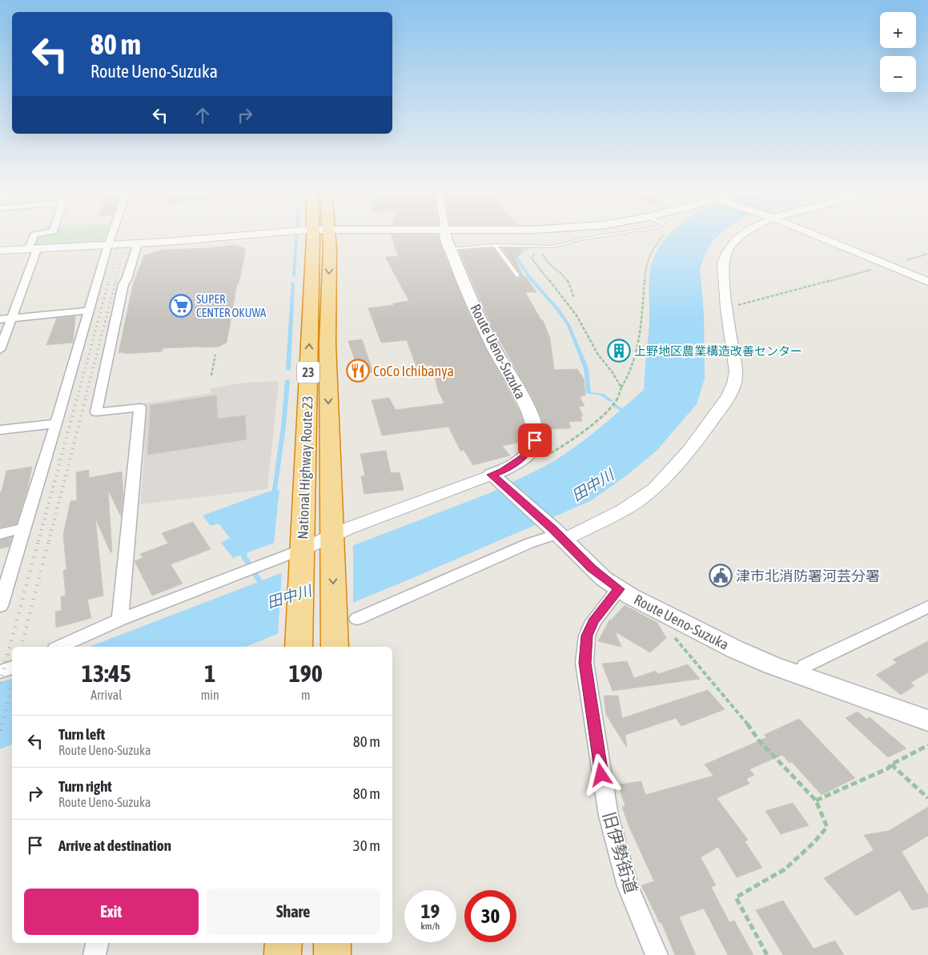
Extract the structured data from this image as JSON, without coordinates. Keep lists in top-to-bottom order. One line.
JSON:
{"streets":{"highway":["23","National Highway Route 23"],"main road":["Route Ueno-Suzuka"],"street":["旧伊勢街道"]},"crossings":[["Route Ueno-Suzuka","旧伊勢街道"]],"water":["田中川"],"places":{"supermarket":["SUPER CENTER OKUWA"],"building":["上野地区農業構造改善センター"],"restaurant":["CoCo Ichibanya"],"public building":["津市北消防署河芸分署"]},"page":{"map_buttons":["+","−"],"turn":["80 m","Route Ueno-Suzuka"],"eta":["13:45","Arrival","1","min","190","m"],"list":[{"name":"Turn left","note":"Route Ueno-Suzuka","value":"80 m"},{"name":"Turn right","note":"Route Ueno-Suzuka","value":"80 m"},{"name":"Arrive at destination","value":"30 m"}],"buttons":["Exit","Share"],"speed":"19 km/h","limit":"30"}}
